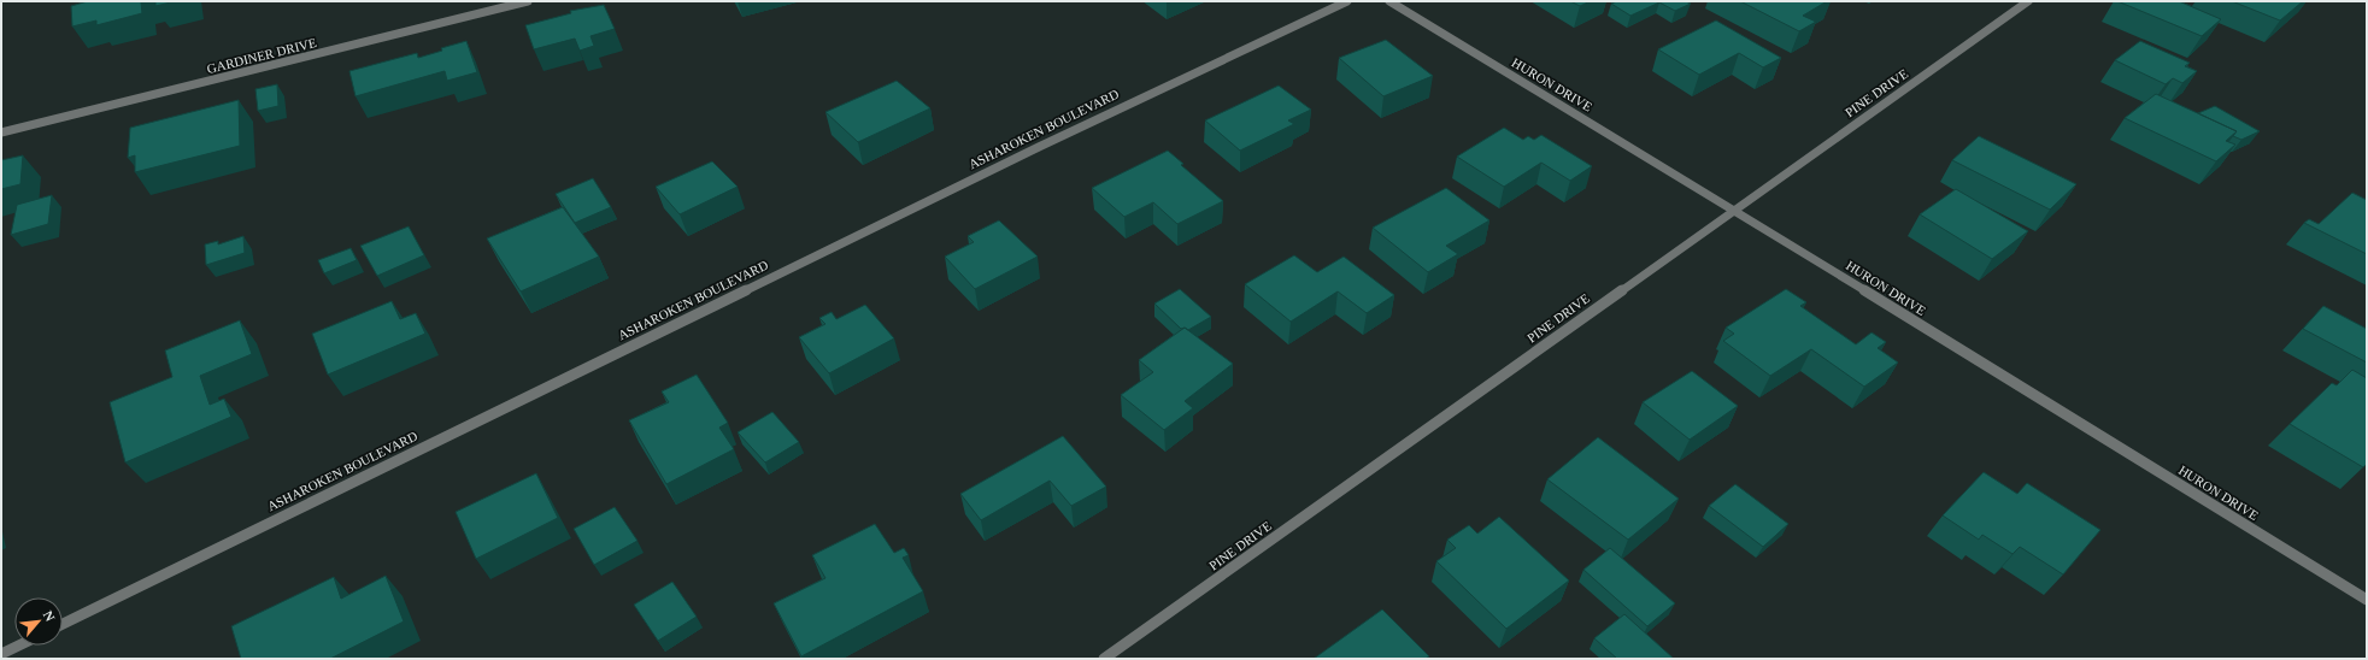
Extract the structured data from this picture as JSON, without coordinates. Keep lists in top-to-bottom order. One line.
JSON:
{"streets":{"street":["GARDINER DRIVE","HURON DRIVE","PINE DRIVE","ASHAROKEN BOULEVARD"]},"crossings":[["HURON DRIVE","PINE DRIVE"]],"north":"top right"}
